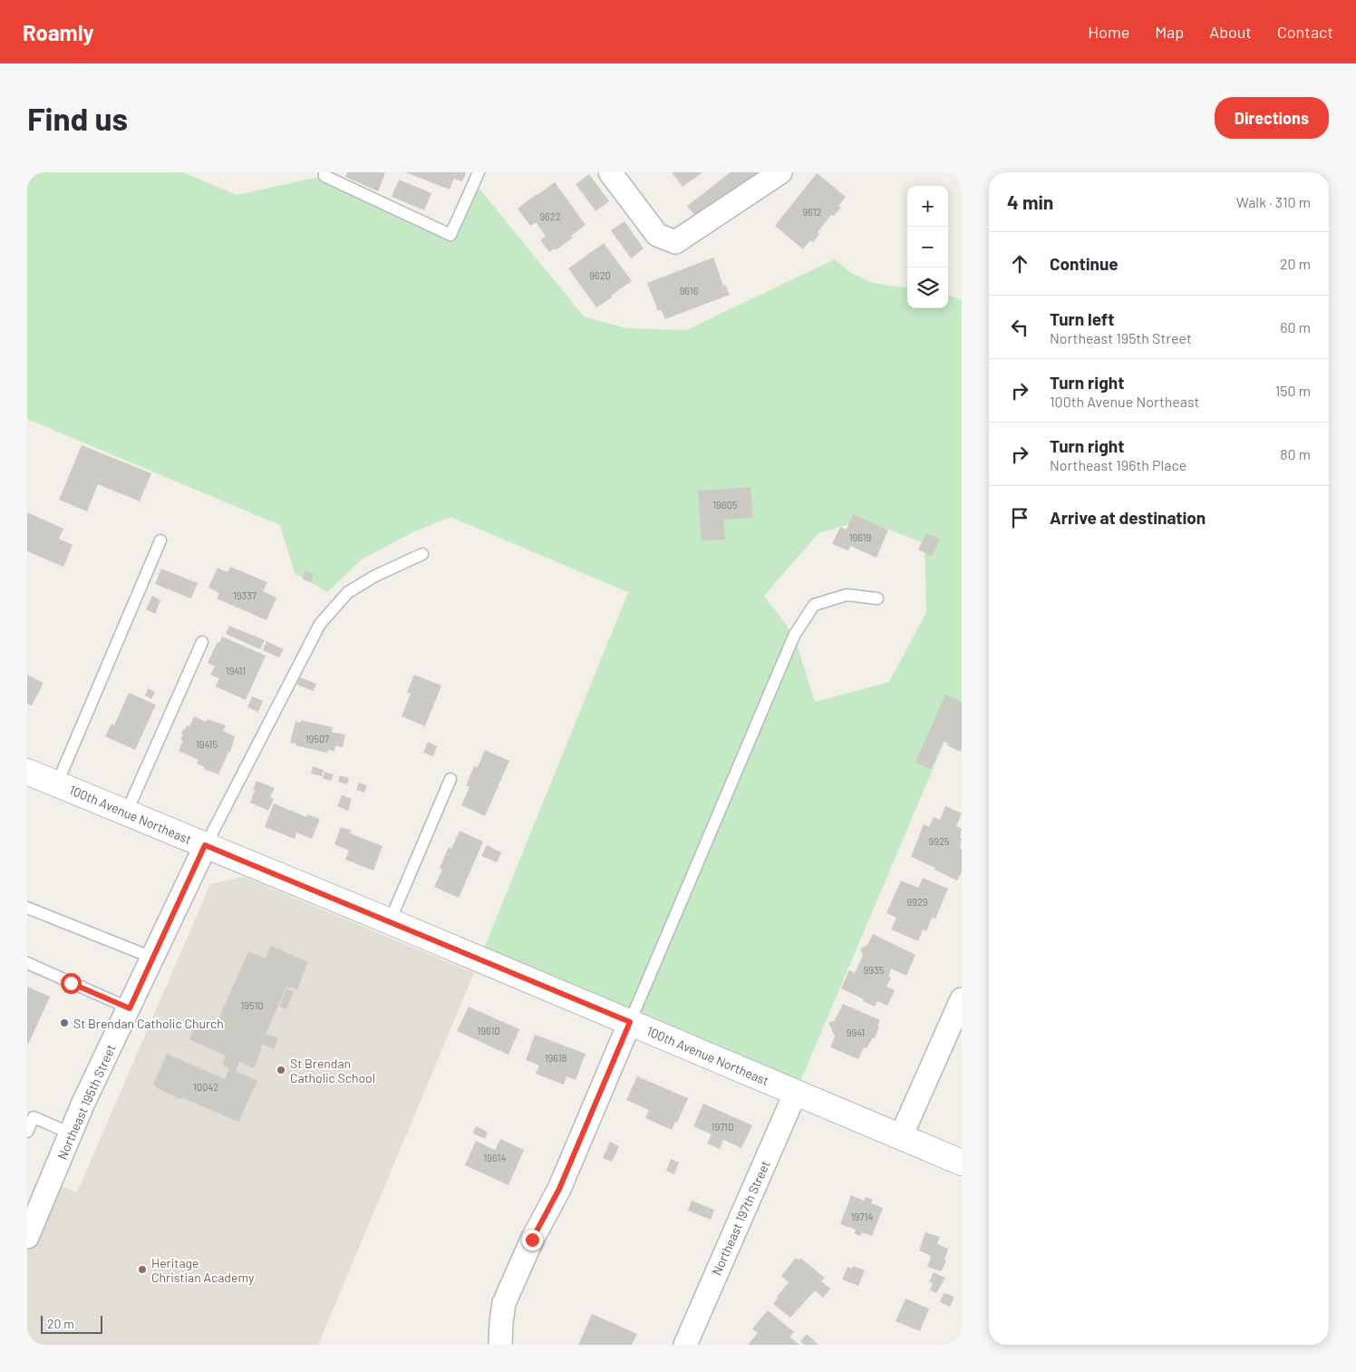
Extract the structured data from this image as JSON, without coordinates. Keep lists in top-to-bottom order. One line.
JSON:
{"streets":{"street":["100th Avenue Northeast","Northeast 195th Street","Northeast 197th Street"]},"crossings":[["100th Avenue Northeast","Northeast 195th Street"],["100th Avenue Northeast","Northeast 197th Street"]],"places":["St Brendan Catholic Church","St Brendan Catholic School","Heritage Christian Academy"],"house_numbers":["9612","9622","9620","9616","19605","19619","19337","19411","19507","19415","9925","9929","9935","19510","19610","9941","19618","10042","19710","19614","19714"],"scale_bar":"20 m","page":{"header":"Roamly","nav":["Home","Map","About","Contact"],"buttons":"Directions","title":"Find us","heading":["4 min","Walk · 310 m"],"map_buttons":["+","−"],"list":[["Continue","20 m"],["Turn left","Northeast 195th Street","60 m"],["Turn right","100th Avenue Northeast","150 m"],["Turn right","Northeast 196th Place","80 m"],"Arrive at destination"],"scale":"20 m"}}
